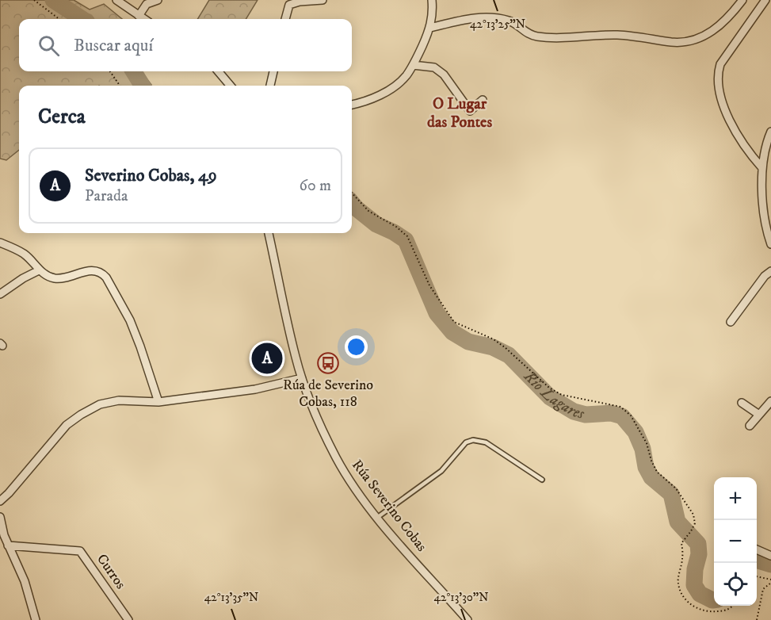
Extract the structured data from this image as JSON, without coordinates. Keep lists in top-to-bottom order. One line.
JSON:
{"streets":{"street":["Rúa Severino Cobas","Curros"]},"districts":["O Lugar das Pontes"],"water":["Río Lagares"],"places":{"bus stop":["Rúa de Severino Cobas, 118"]},"page":{"search":"Buscar aquí","heading":"Cerca","list":[{"mark":"A","name":"Severino Cobas, 49","note":"Parada","value":"60 m"}],"pins":"A","map_buttons":["+","−"]},"coordinates":["42°13'25\"N","42°13'35\"N","42°13'30\"N"]}
